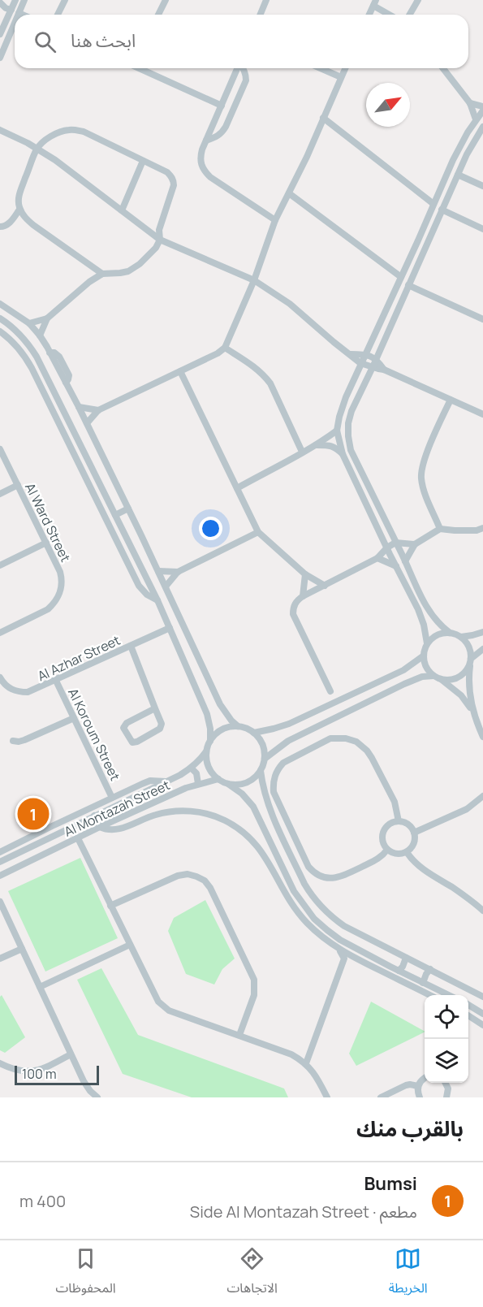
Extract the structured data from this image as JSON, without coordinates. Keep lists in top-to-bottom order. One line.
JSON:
{"streets":{"street":["Al Ward Street","Al Azhar Street","Al Koroum Street","Al Montazah Street"]},"crossings":[["Al Azhar Street","Al Koroum Street"]],"scale_bar":"100 m","north":"top right","page":{"search":"ابحث هنا","pins":"1","scale":"100 m","heading":"بالقرب منك","list":[{"mark":"1","name":"Bumsi","note":"مطعم · Side Al Montazah Street","value":"400 m"}],"nav":["الخريطة","الاتجاهات","المحفوظات"]}}
